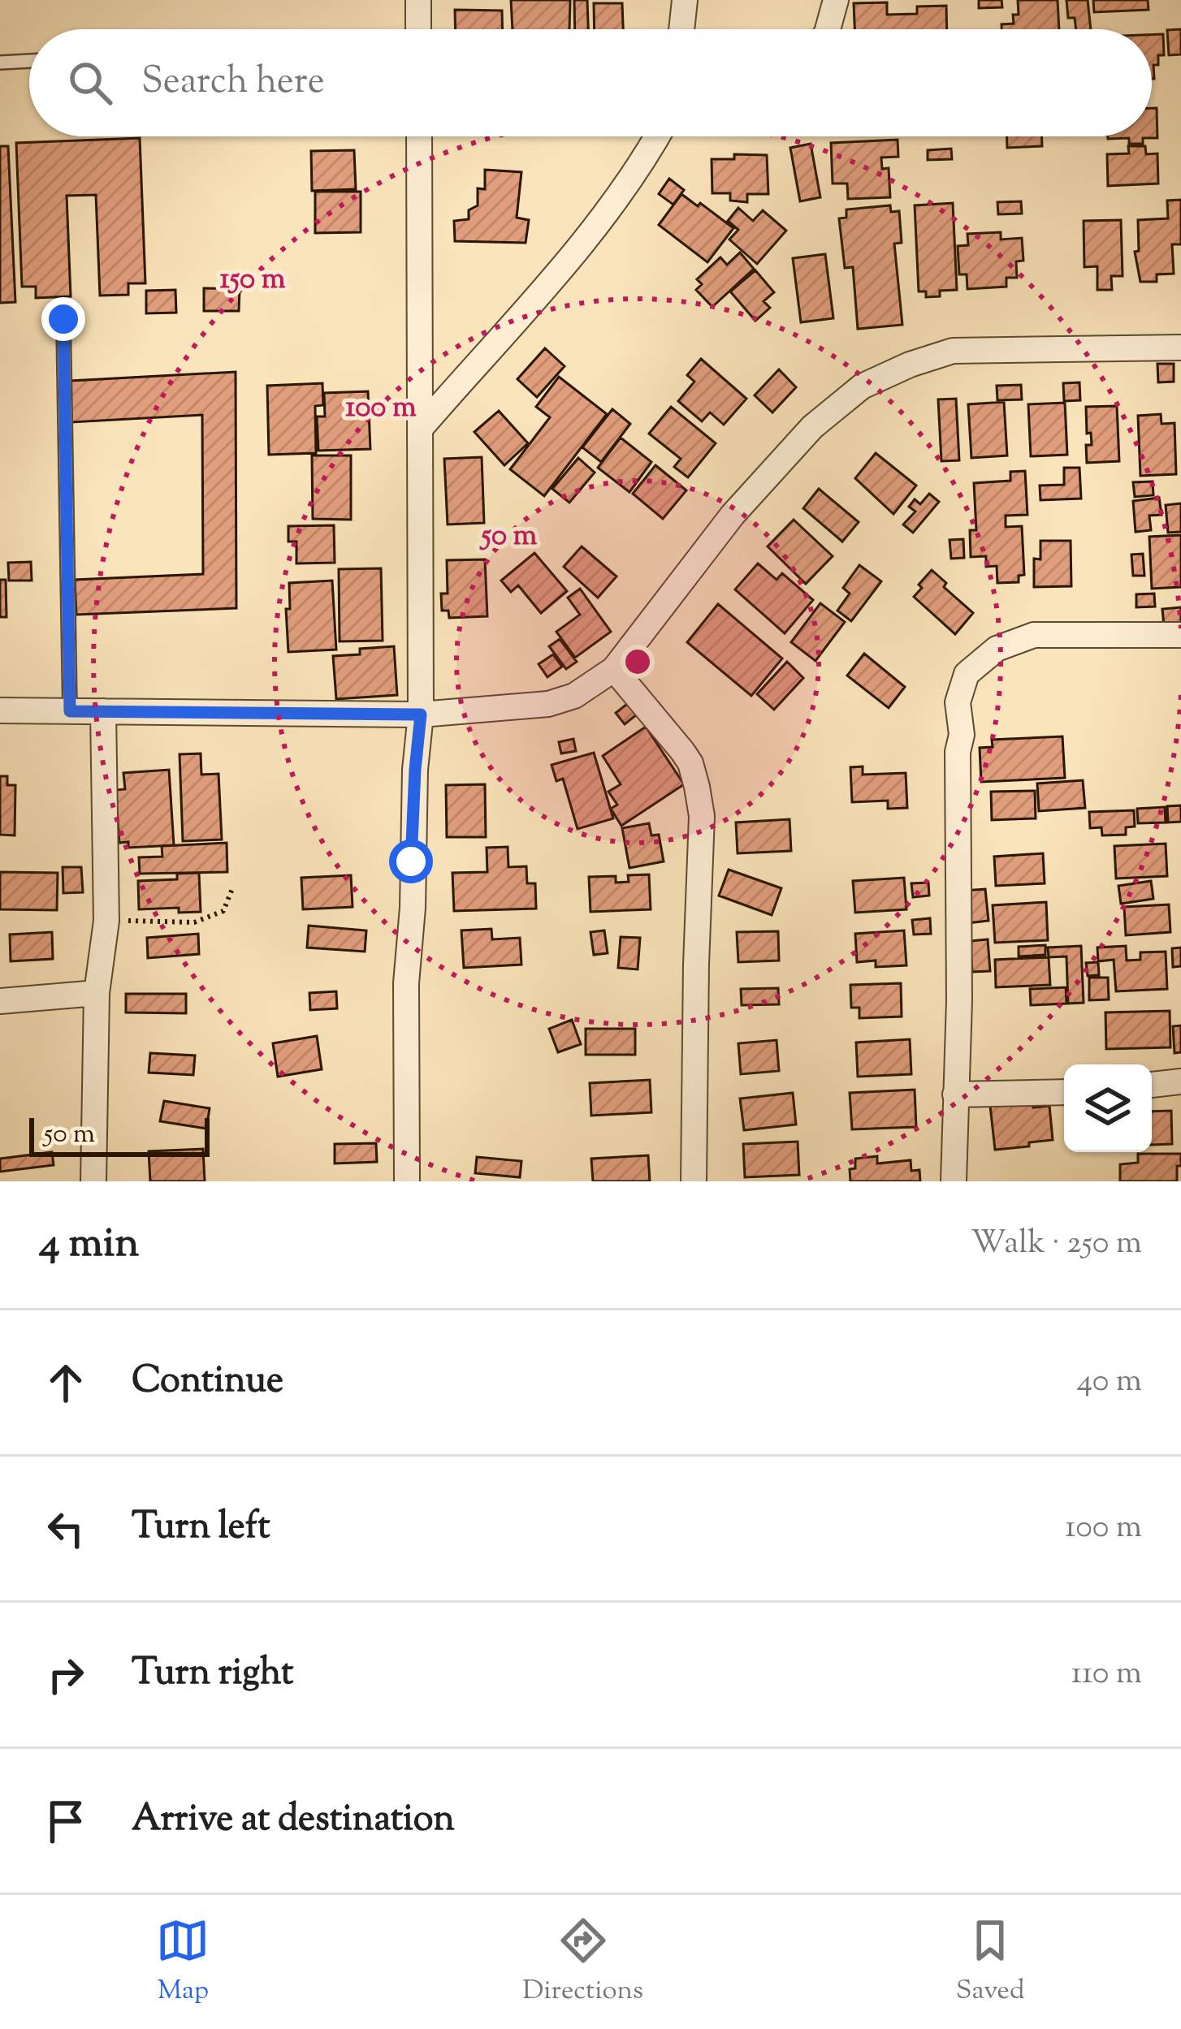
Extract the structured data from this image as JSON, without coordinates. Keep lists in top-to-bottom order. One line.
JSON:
{"scale_bar":"50 m","page":{"search":"Search here","scale":"50 m","heading":["4 min","Walk · 250 m"],"list":[["Continue","40 m"],["Turn left","100 m"],["Turn right","110 m"],"Arrive at destination"],"nav":["Map","Directions","Saved"]},"rings":["150 m","100 m","50 m"]}
